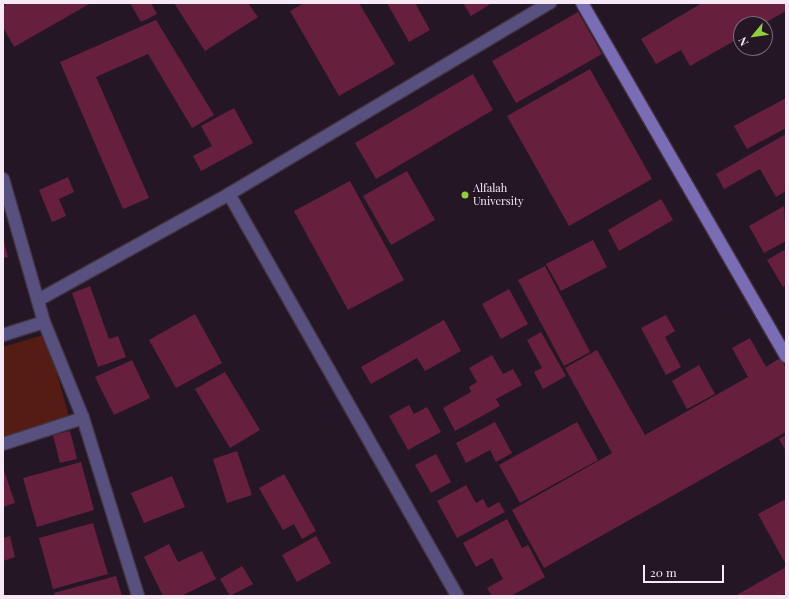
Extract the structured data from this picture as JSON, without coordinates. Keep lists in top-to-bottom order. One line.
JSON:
{"places":["Alfalah University"],"scale_bar":"20 m","north":"bottom left"}
